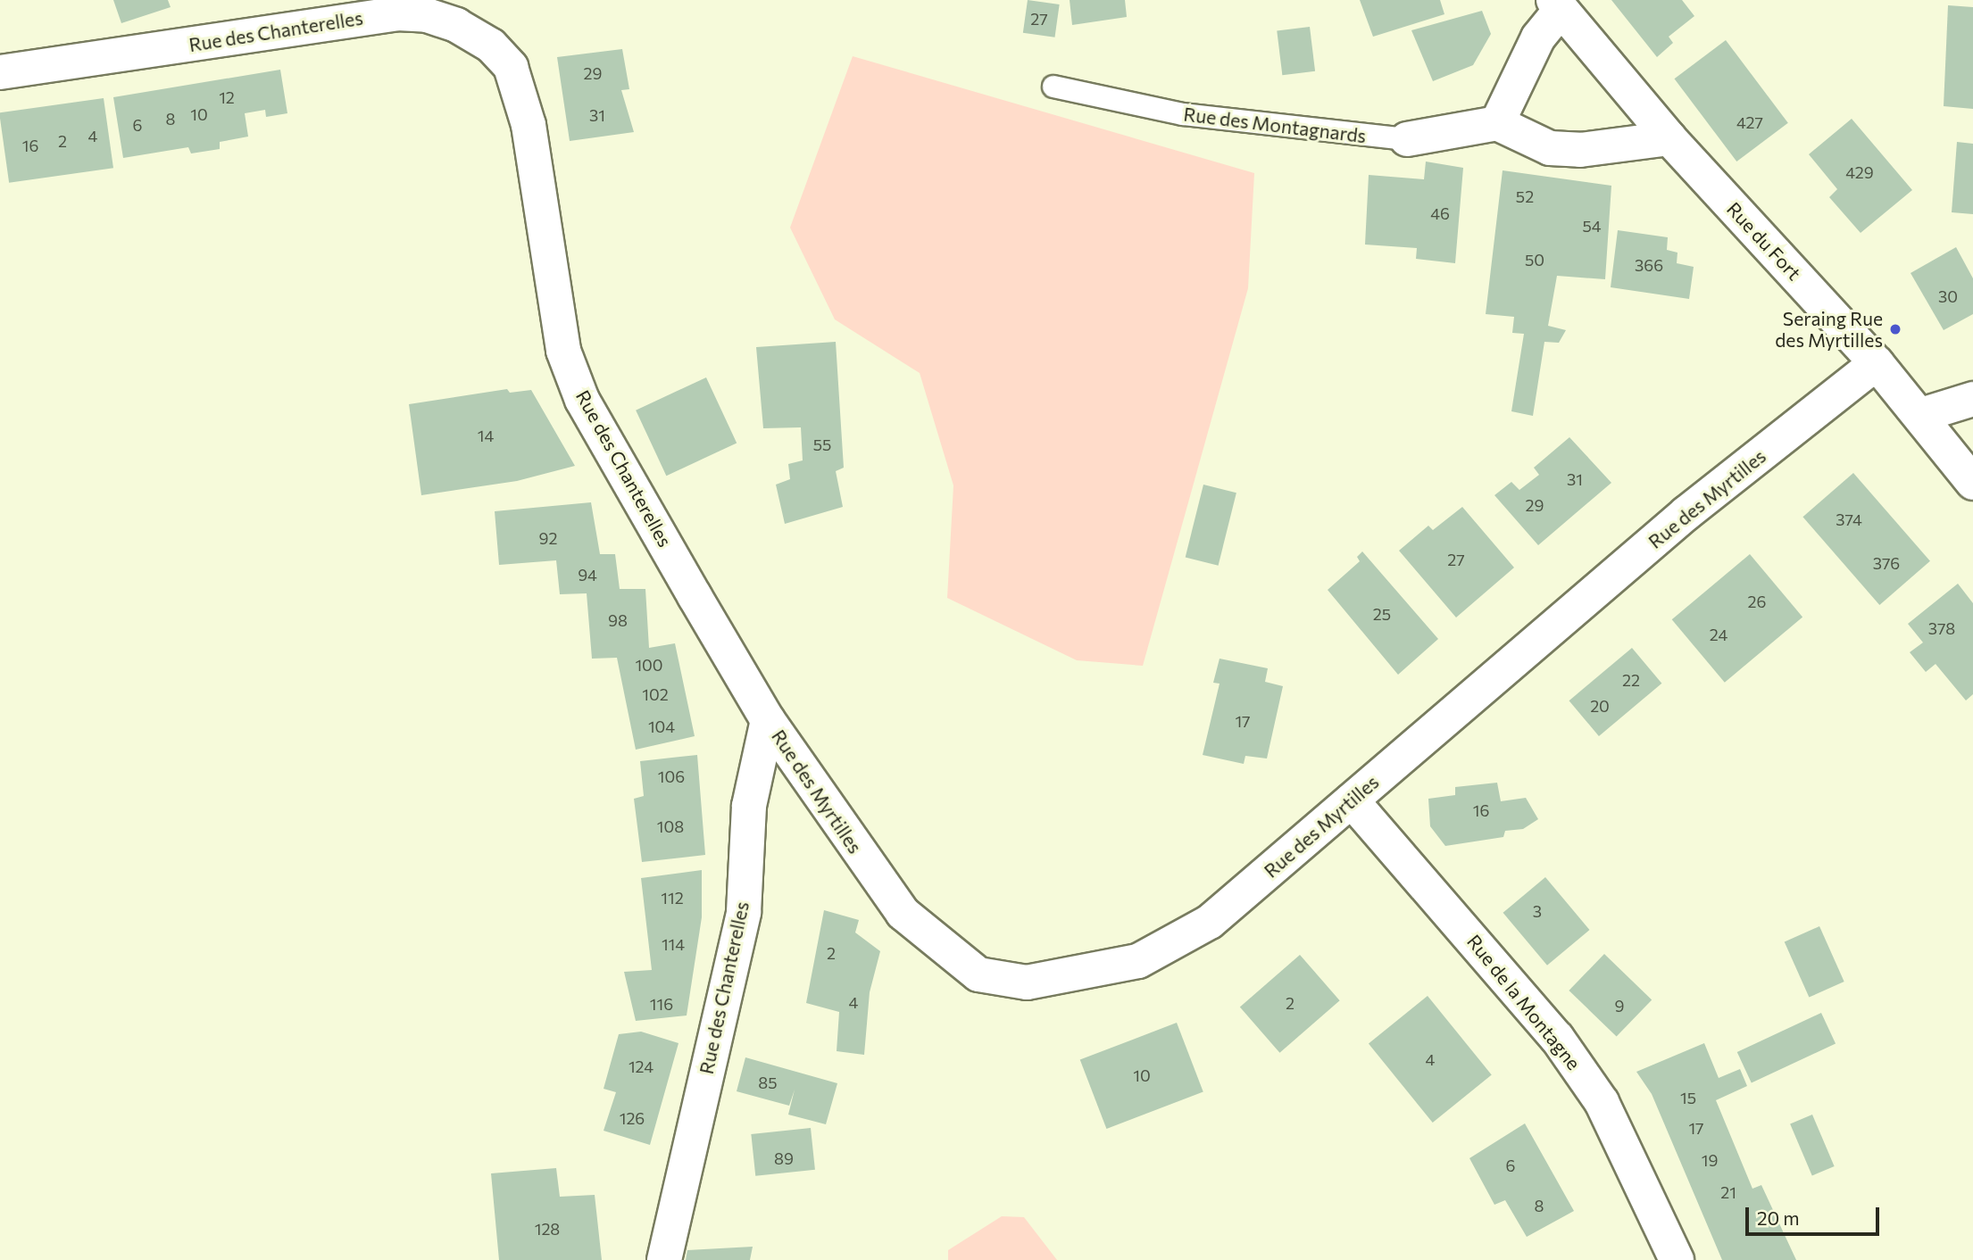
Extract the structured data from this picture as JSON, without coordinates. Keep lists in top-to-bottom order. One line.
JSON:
{"streets":{"street":["Rue des Chanterelles","Rue des Montagnards","Rue du Fort","Rue des Myrtilles","Rue de la Montagne"]},"crossings":[["Rue des Chanterelles","Rue des Myrtilles"],["Rue du Fort","Rue des Myrtilles"],["Rue des Myrtilles","Rue de la Montagne"]],"places":["Seraing Rue des Myrtilles"],"house_numbers":["27","29","12","10","31","8","427","6","4","2","16","429","52","46","54","50","366","30","14","55","31","29","374","92","27","376","94","26","25","98","378","24","100","22","102","20","17","104","106","16","108","112","3","114","2","4","2","116","9","4","124","10","85","15","126","17","89","19","6","21","8","128"],"scale_bar":"20 m"}
